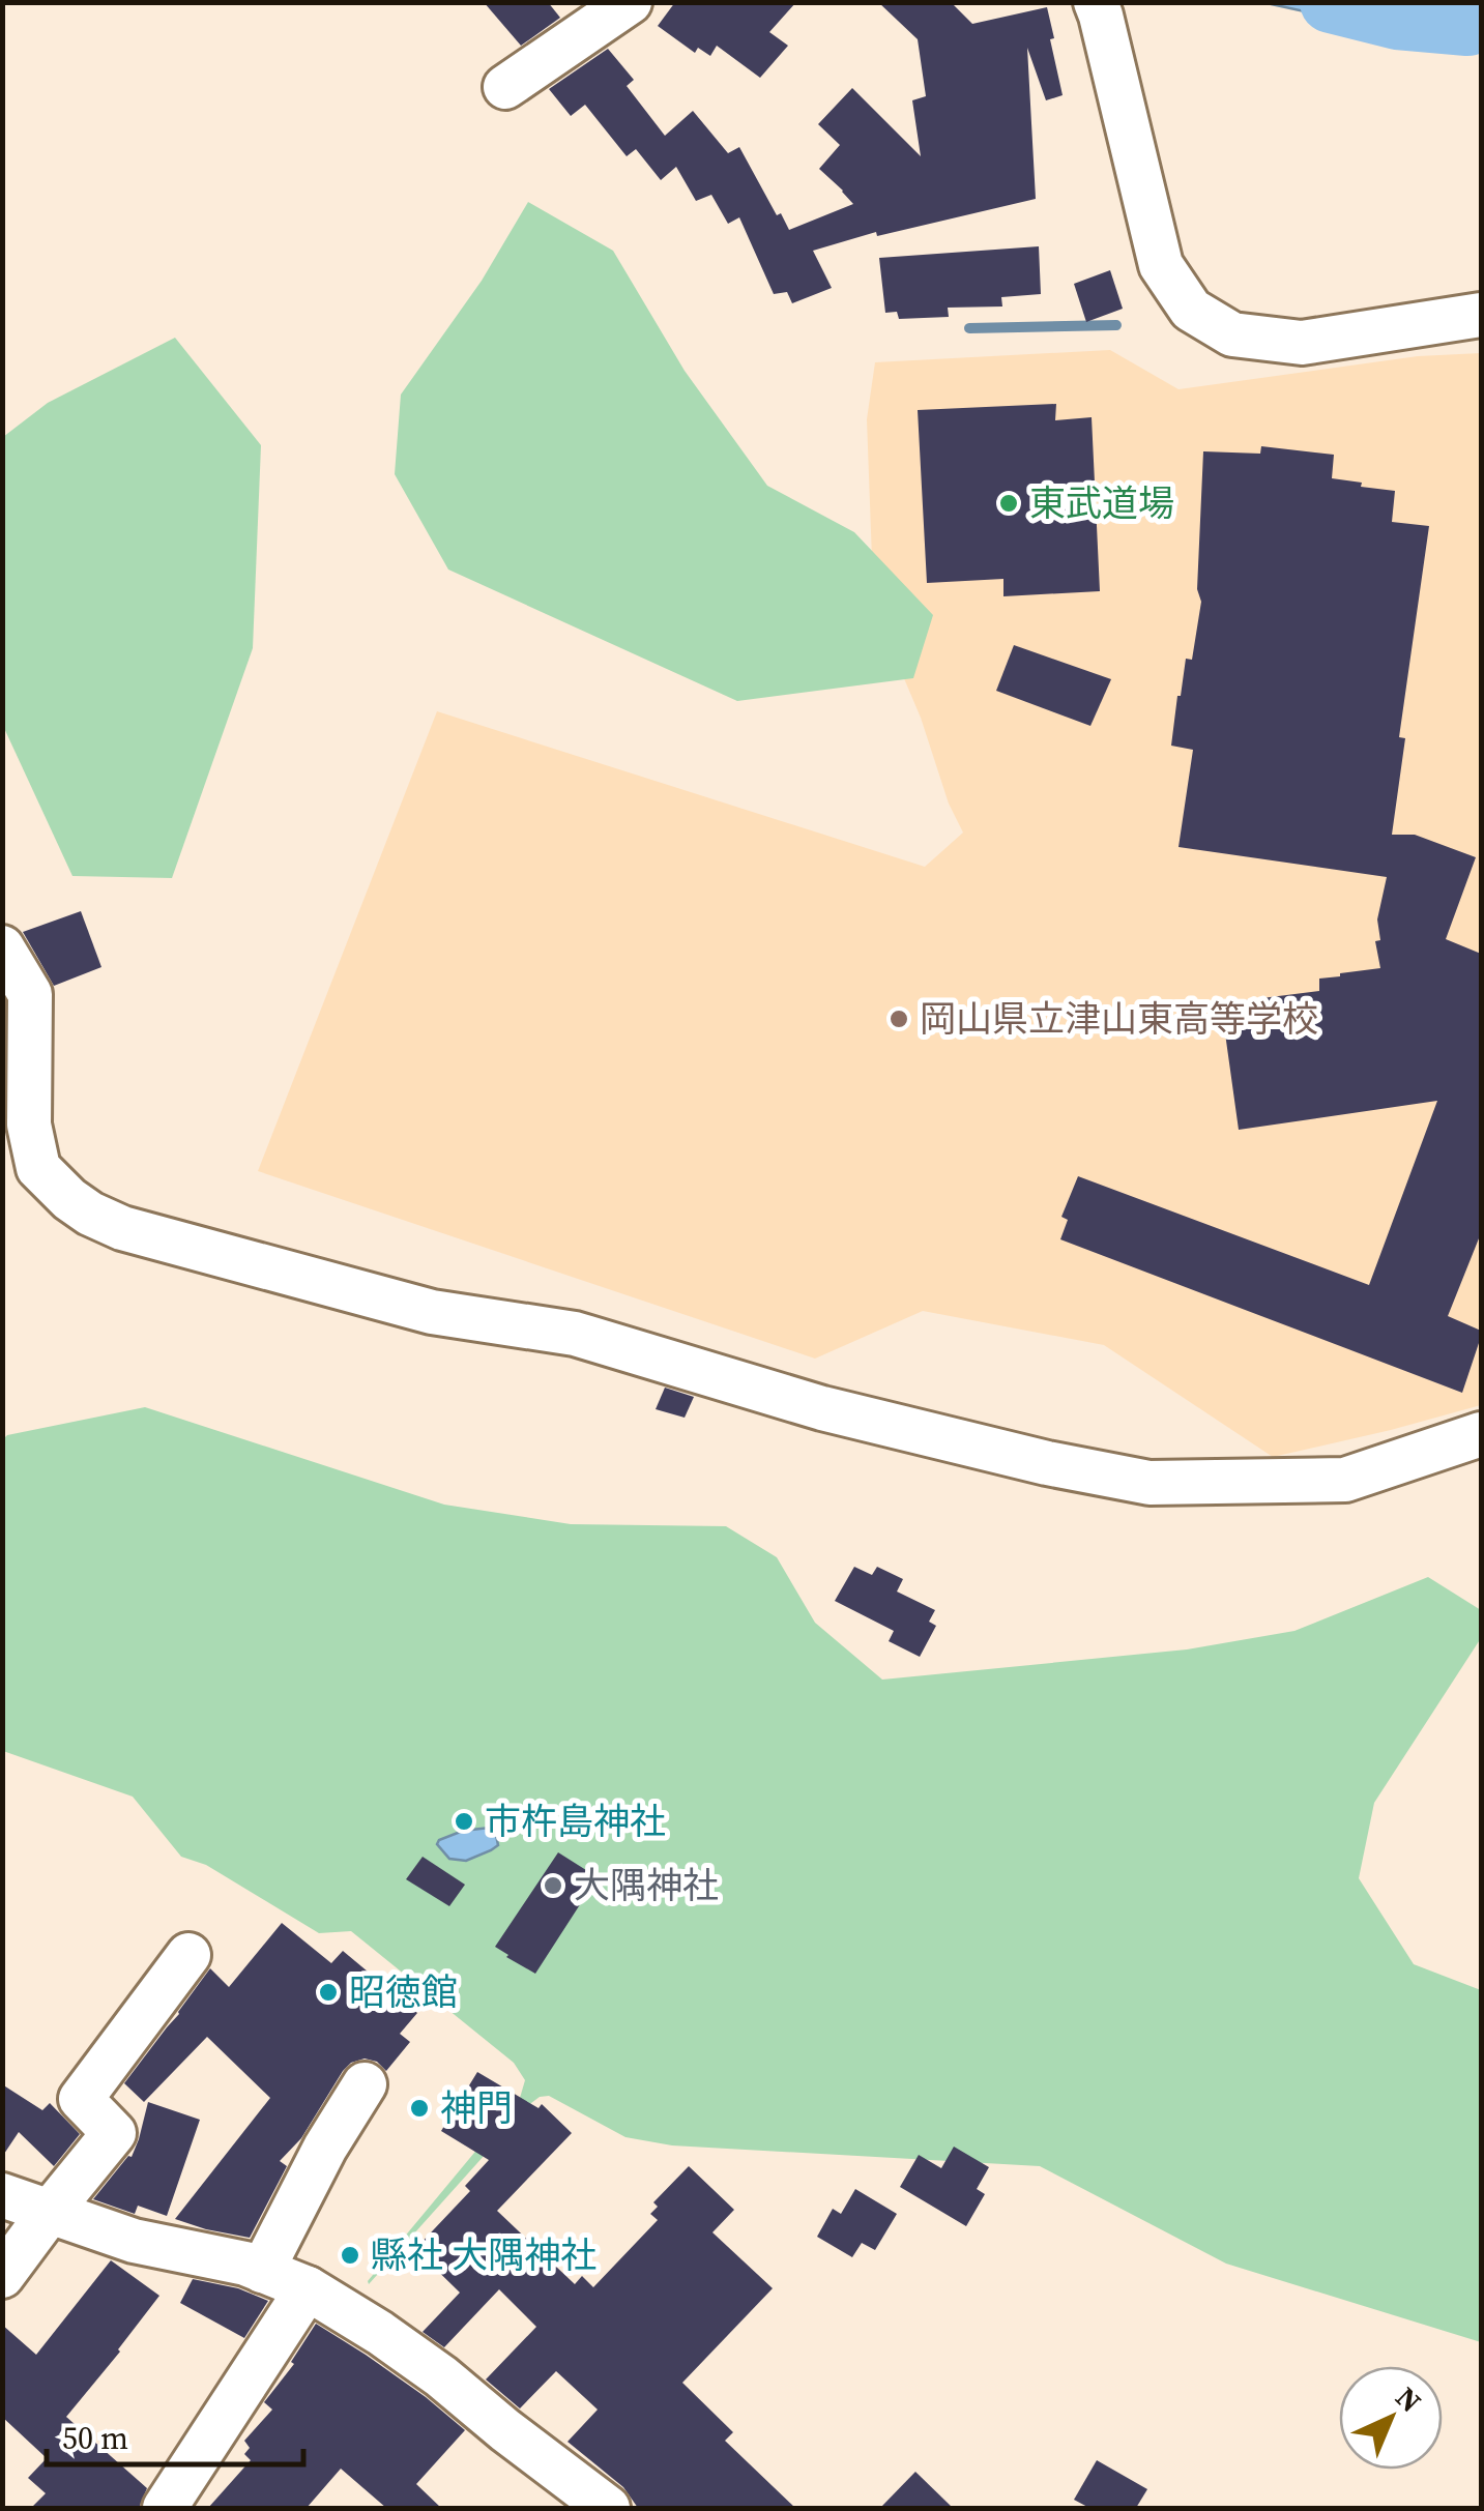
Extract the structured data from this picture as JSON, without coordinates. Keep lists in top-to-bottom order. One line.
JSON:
{"places":["東武道場","岡山県立津山東高等学校","市杵島神社","大隅神社","昭徳館","神門","縣社 大隅神社"],"scale_bar":"50 m","north":"top right"}
